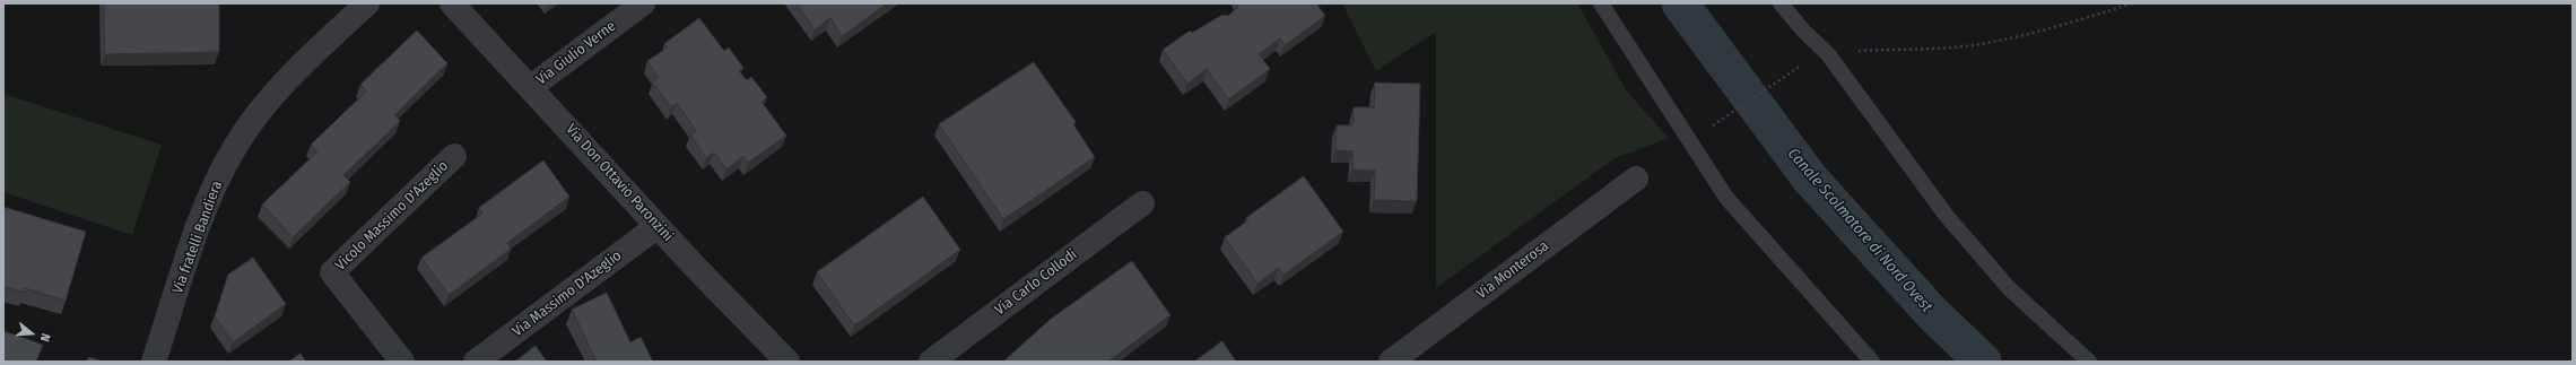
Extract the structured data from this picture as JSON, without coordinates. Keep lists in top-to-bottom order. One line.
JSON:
{"streets":{"street":["Via Giulio Verne","Via Don Ottavio Paronzini","Vicolo Massimo D'Azeglio","Via fratelli Bandiera","Via Monterosa","Via Carlo Collodi","Via Massimo D'Azeglio"]},"crossings":[["Via Giulio Verne","Via Don Ottavio Paronzini"],["Via Don Ottavio Paronzini","Via Massimo D'Azeglio"]],"water":["Canale Scolmatore di Nord Ovest"],"north":"right"}
